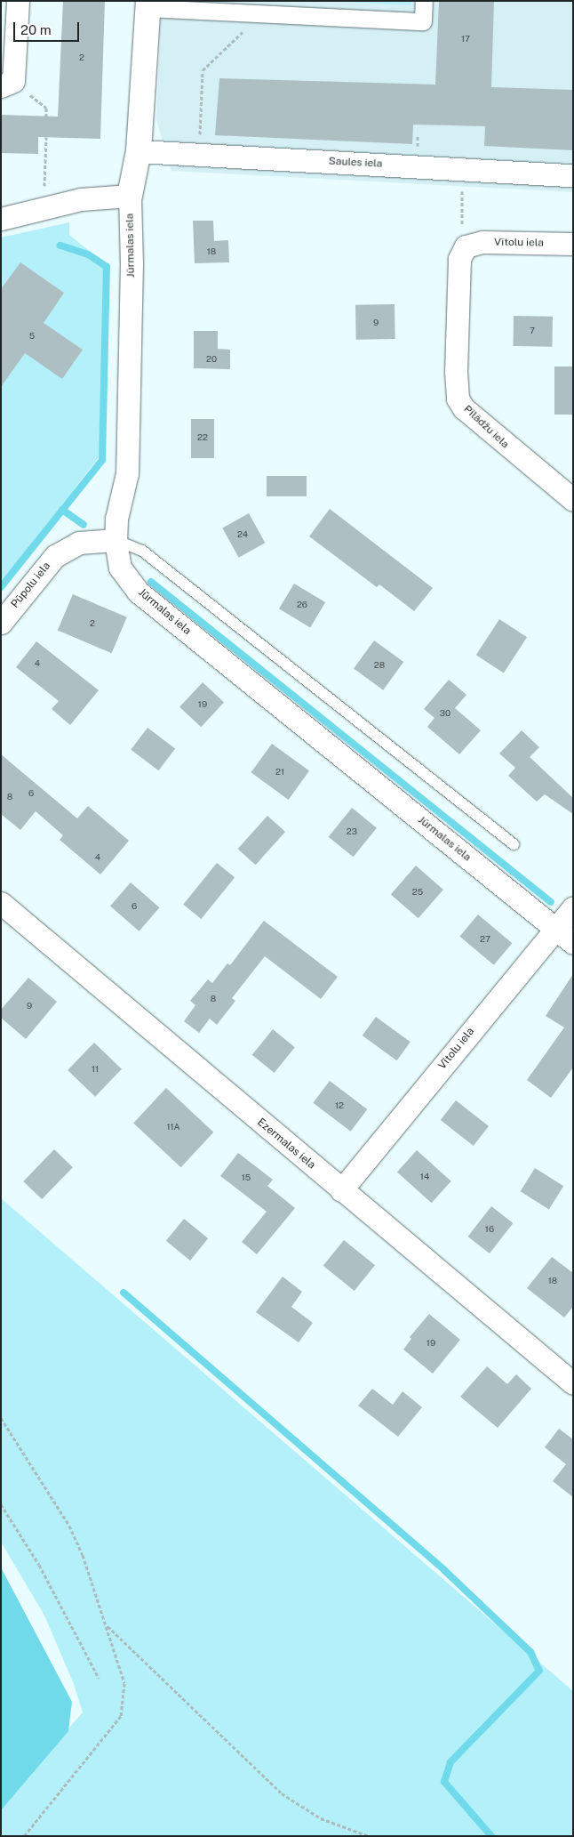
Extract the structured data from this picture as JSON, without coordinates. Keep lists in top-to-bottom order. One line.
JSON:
{"streets":{"street":["Saules iela","Vītolu iela","Jūrmalas iela","Pīlādžu iela","Pūpolu iela","Ezermalas iela"]},"crossings":[["Saules iela","Jūrmalas iela"],["Vītolu iela","Jūrmalas iela"],["Vītolu iela","Pīlādžu iela"],["Vītolu iela","Ezermalas iela"],["Jūrmalas iela","Pūpolu iela"]],"house_numbers":["17","2","18","9","7","5","20","22","24","26","2","4","28","19","30","21","6","8","23","4","25","6","27","8","9","11","12","11A","14","15","16","18","19"],"scale_bar":"20 m"}
